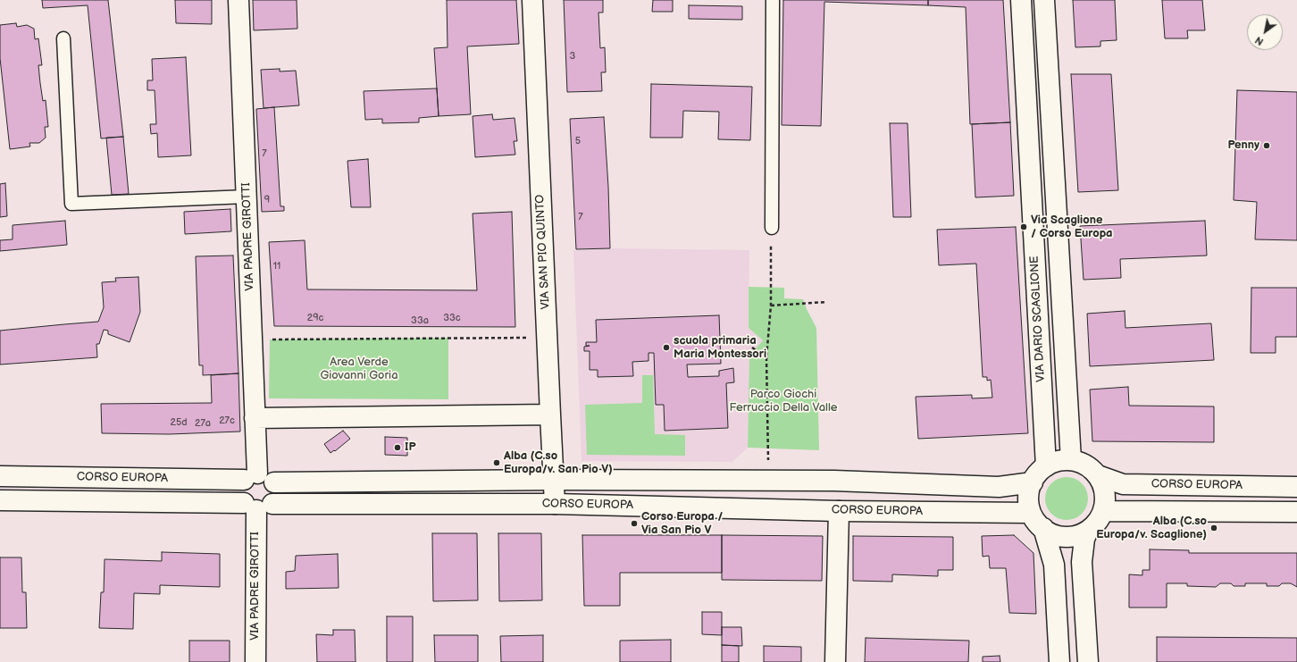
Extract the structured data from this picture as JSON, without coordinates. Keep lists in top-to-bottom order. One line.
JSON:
{"streets":{"main road":["VIA PADRE GIROTTI","VIA SAN PIO QUINTO","VIA DARIO SCAGLIONE","CORSO EUROPA"]},"crossings":[["VIA PADRE GIROTTI","CORSO EUROPA"],["VIA SAN PIO QUINTO","CORSO EUROPA"],["VIA DARIO SCAGLIONE","CORSO EUROPA"]],"parks":["Area Verde Giovanni Goria","Parco Giochi Ferruccio Della Valle"],"places":["Penny","Via Scaglione / Corso Europa","scuola primaria Maria Montessori","IP","Alba (C.so Europa/v. San Pio V)","Corso Europa / Via San Pio V","Alba (C.so Europa/v. Scaglione)"],"house_numbers":["3","5","7","9","7","11","29c","33c","33a","27c","25d","27a"],"north":"bottom left"}
